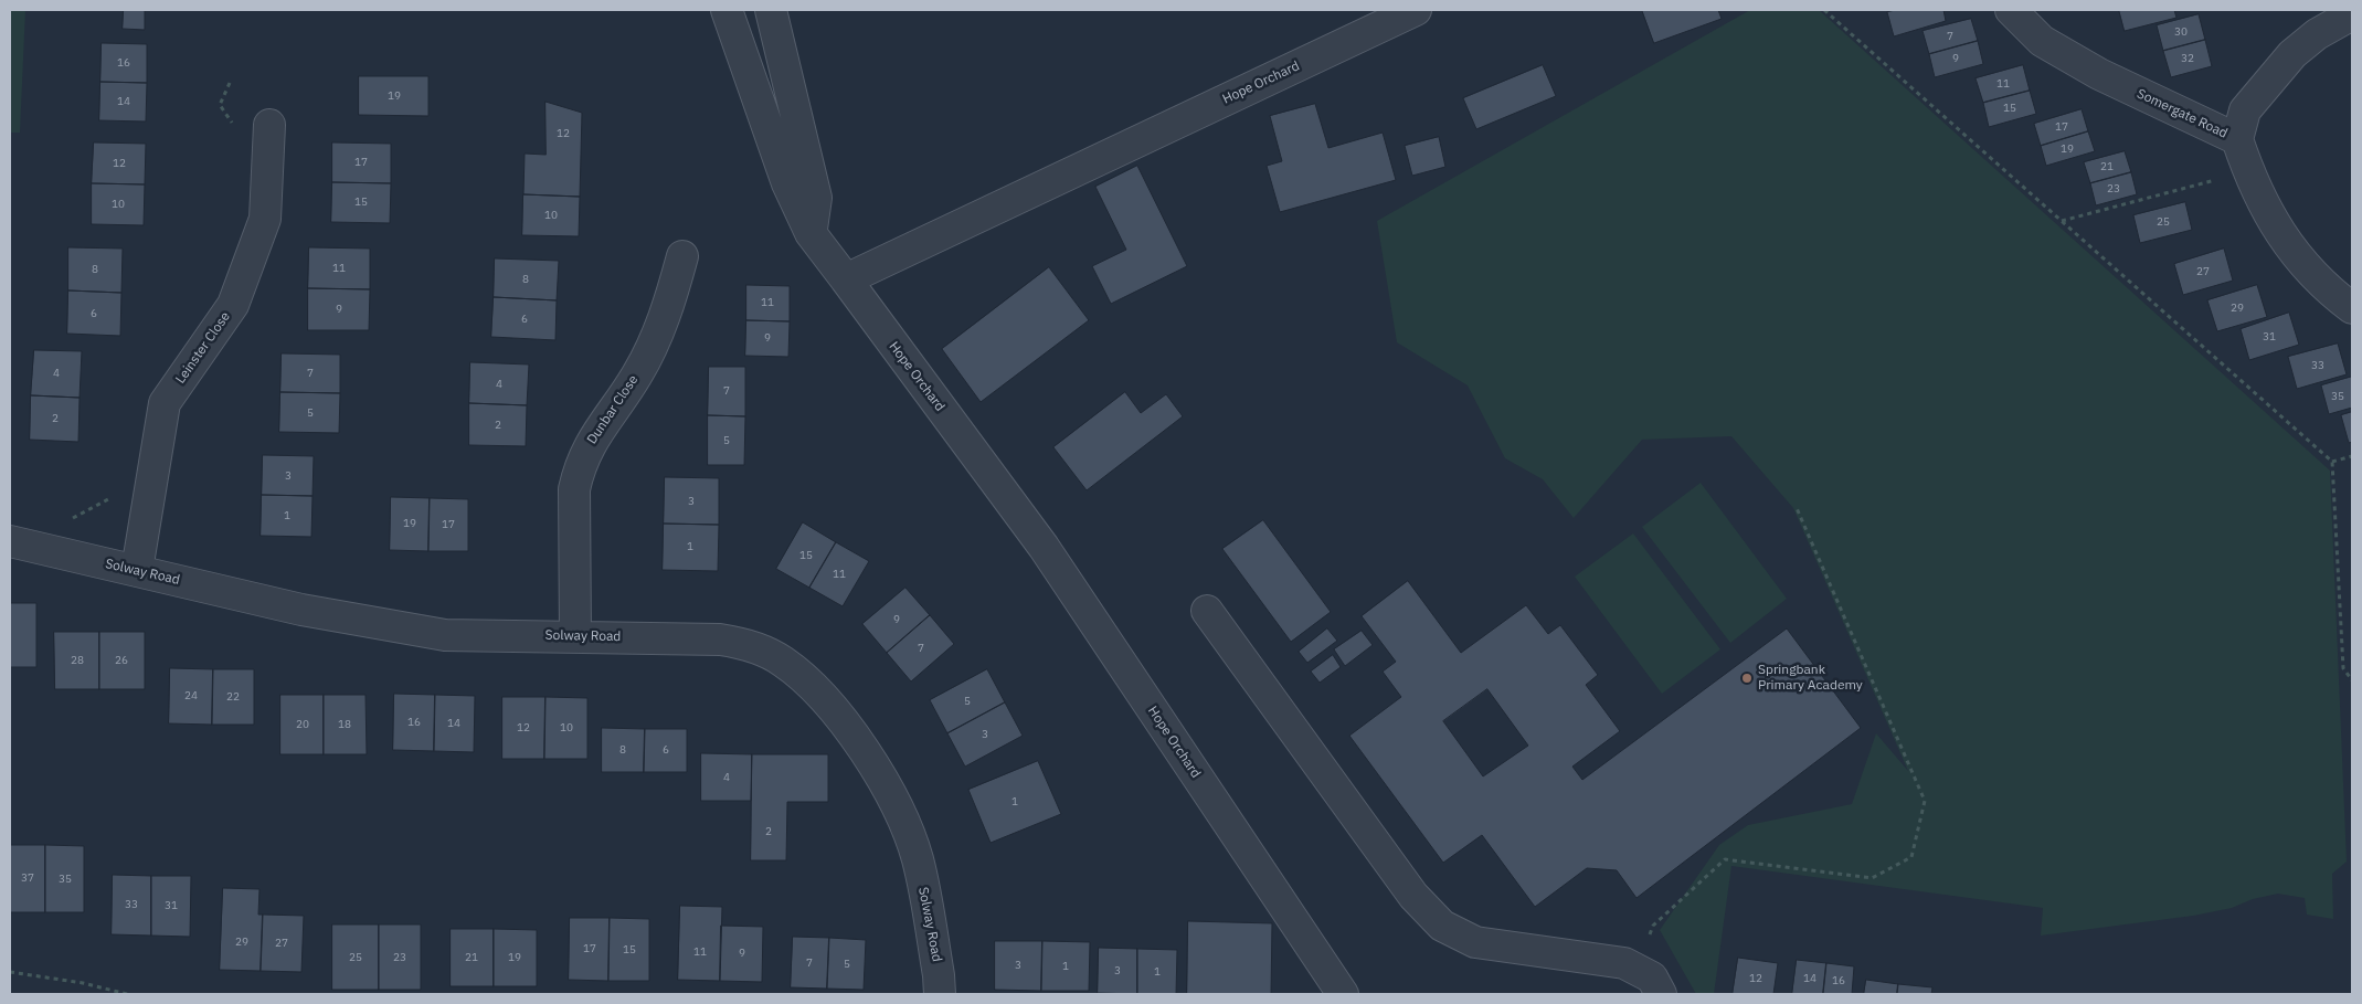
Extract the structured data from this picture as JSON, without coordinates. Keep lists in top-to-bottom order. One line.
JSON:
{"streets":{"street":["Hope Orchard","Somergate Road","Leinster Close","Dunbar Close","Solway Road"]},"crossings":[["Leinster Close","Solway Road"],["Dunbar Close","Solway Road"]],"places":["Springbank Primary Academy"],"house_numbers":["30","7","9","32","16","11","19","14","15","17","12","19","17","12","21","23","15","10","10","25","11","8","27","8","11","29","9","6","6","31","9","33","4","7","4","7","35","5","2","2","5","3","3","1","19","17","1","15","11","9","7","28","26","24","22","5","16","14","20","18","12","10","3","8","6","4","1","2","37","35","33","31","29","27","17","15","11","9","25","23","21","19","7","5","3","1","3","1","12","14","16"]}
